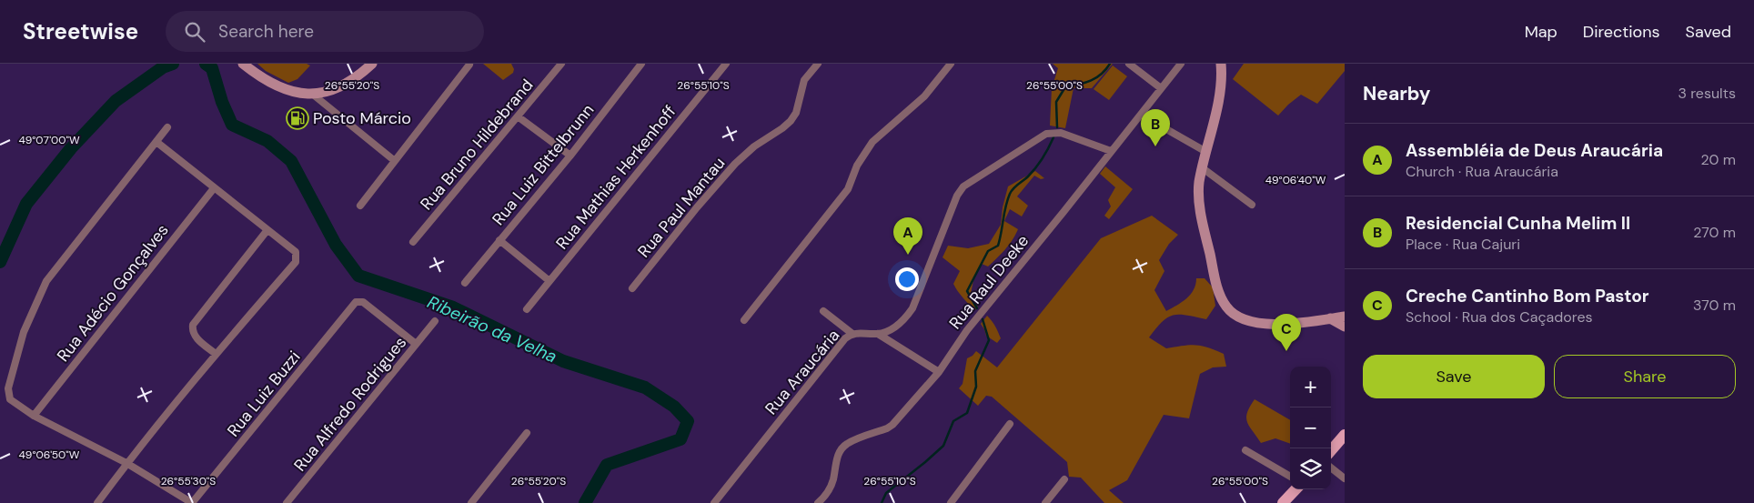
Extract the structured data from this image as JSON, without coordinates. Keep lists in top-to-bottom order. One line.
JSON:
{"streets":{"street":["Rua Bruno Hildebrand","Rua Luiz Bittelbrunn","Rua Mathias Herkenhoff","Rua Paul Mantau","Rua Raul Deeke","Rua Adécio Gonçalves","Rua Araucária","Rua Luiz Buzzi","Rua Alfredo Rodrigues"]},"crossings":[["Rua Raul Deeke","Rua Araucária"],["Rua Luiz Buzzi","Rua Alfredo Rodrigues"]],"water":["Ribeirão da Velha"],"places":{"fuel station":["Posto Márcio"]},"page":{"header":"Streetwise","search":"Search here","nav":["Map","Directions","Saved"],"heading":["Nearby","3 results"],"pins":["B","A","C"],"list":[{"mark":"A","name":"Assembléia de Deus Araucária","note":"Church · Rua Araucária","value":"20 m"},{"mark":"B","name":"Residencial Cunha Melim II","note":"Place · Rua Cajuri","value":"270 m"},{"mark":"C","name":"Creche Cantinho Bom Pastor","note":"School · Rua dos Caçadores","value":"370 m"}],"buttons":["Save","Share"],"map_buttons":["+","−"]},"coordinates":["26°55'20\"S","26°55'10\"S","26°55'00\"S","49°07'00\"W","49°06'40\"W","49°06'50\"W","26°55'30\"S"]}
